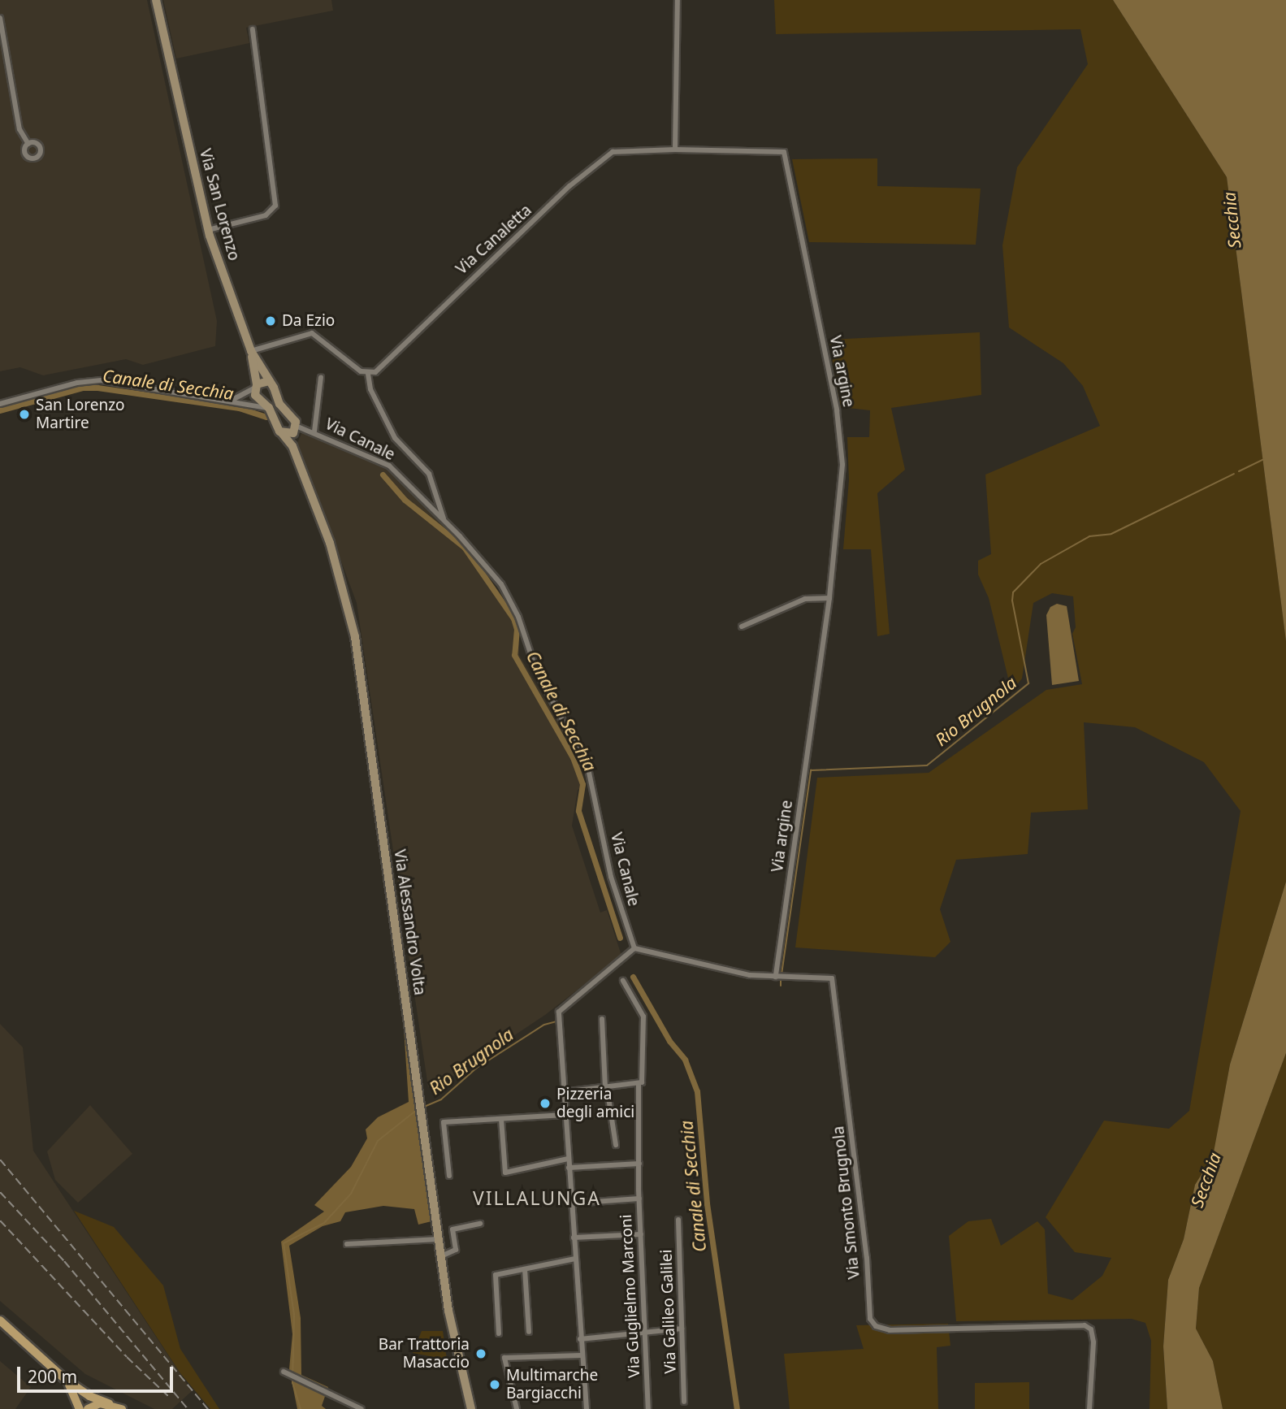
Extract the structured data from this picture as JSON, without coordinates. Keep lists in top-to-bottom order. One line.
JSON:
{"streets":{"main road":["Via San Lorenzo","Via Alessandro Volta"],"street":["Via Canaletta","Via argine","Via Canale","Via Smonto Brugnola","Via Guglielmo Marconi","Via Galileo Galilei"]},"crossings":[["Via Canaletta","Via argine"],["Via argine","Via Smonto Brugnola"],["Via Canale","Via Smonto Brugnola"]],"districts":["VILLALUNGA"],"water":["Secchia","Canale di Secchia","Rio Brugnola"],"places":["Da Ezio","San Lorenzo Martire","Pizzeria degli amici","Bar Trattoria Masaccio","Multimarche Bargiacchi"],"scale_bar":"200 m"}
